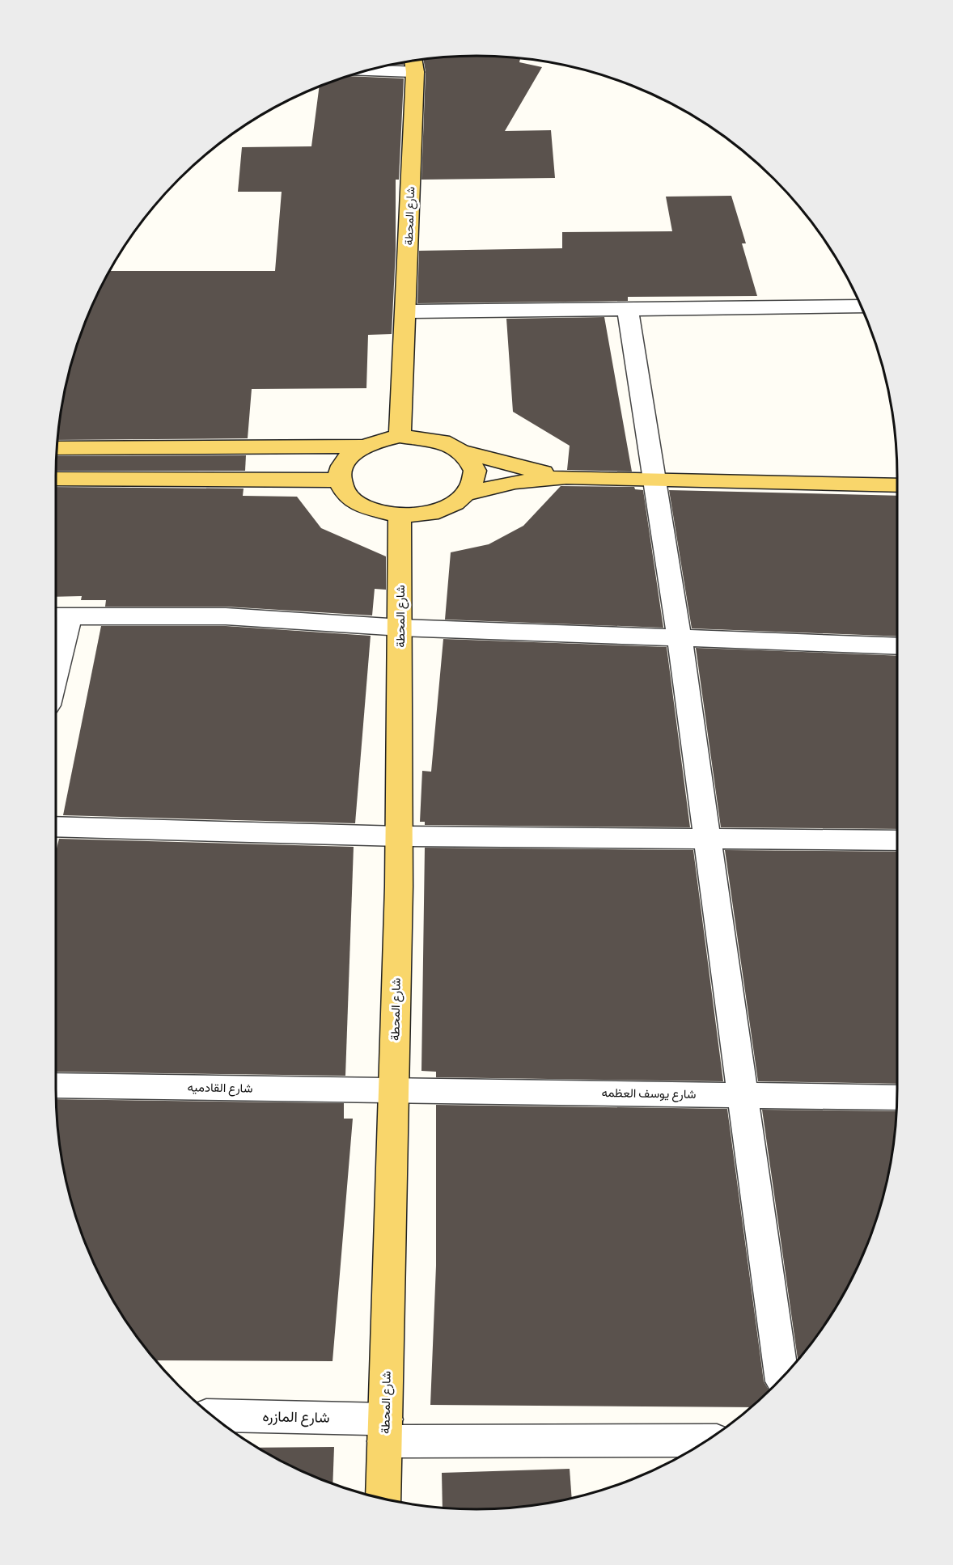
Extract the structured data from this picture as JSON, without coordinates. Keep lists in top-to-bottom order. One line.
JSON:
{"streets":{"main road":["شارع المحطة"],"street":["شارع القادميه","شارع يوسف العظمه","شارع المازره"]},"crossings":[["شارع المحطة","شارع القادميه"],["شارع المحطة","شارع يوسف العظمه"],["شارع المحطة","شارع المازره"],["شارع القادميه","شارع يوسف العظمه"]]}
